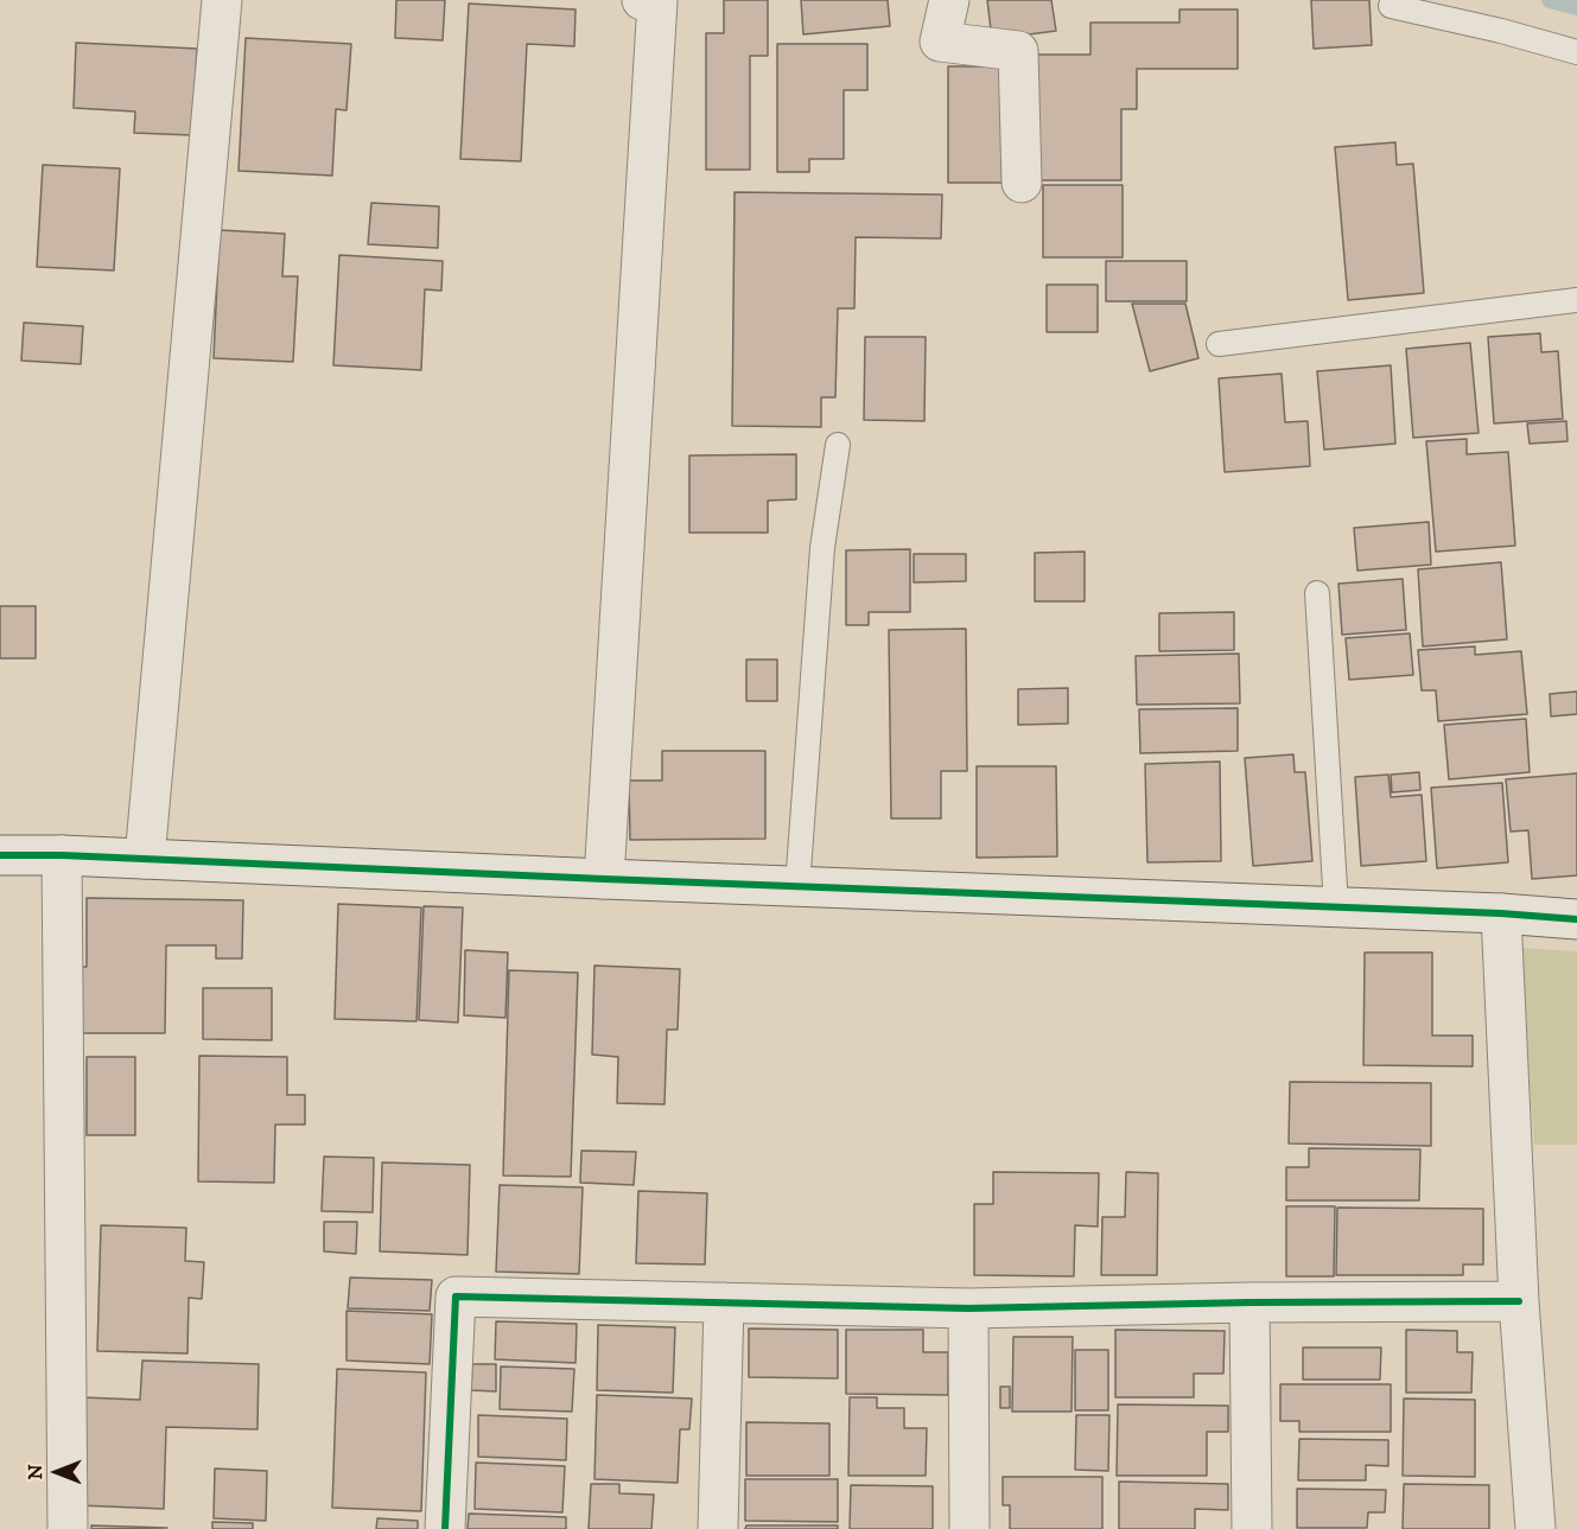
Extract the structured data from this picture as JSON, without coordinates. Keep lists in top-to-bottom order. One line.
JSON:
{"north":"left"}
